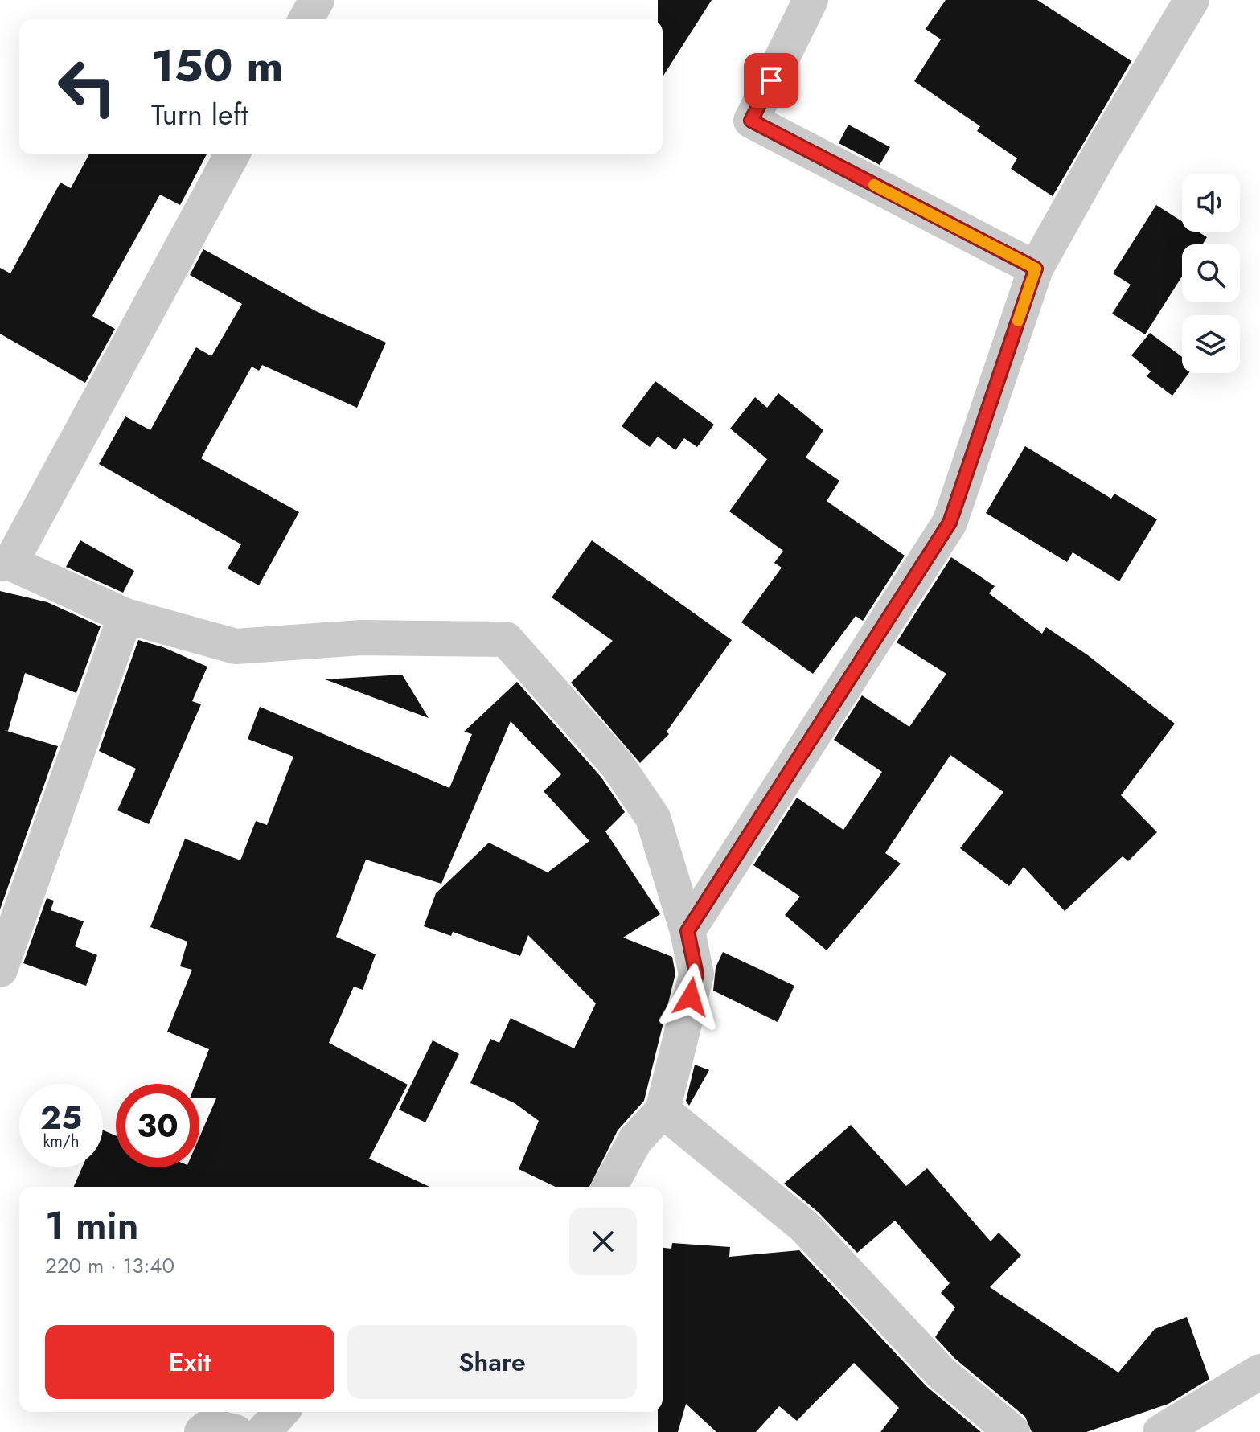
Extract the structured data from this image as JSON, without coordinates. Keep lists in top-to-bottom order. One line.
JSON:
{"page":{"turn":["150 m","Turn left"],"speed":"25 km/h","limit":"30","heading":["1 min","220 m · 13:40"],"buttons":["Exit","Share"]}}
